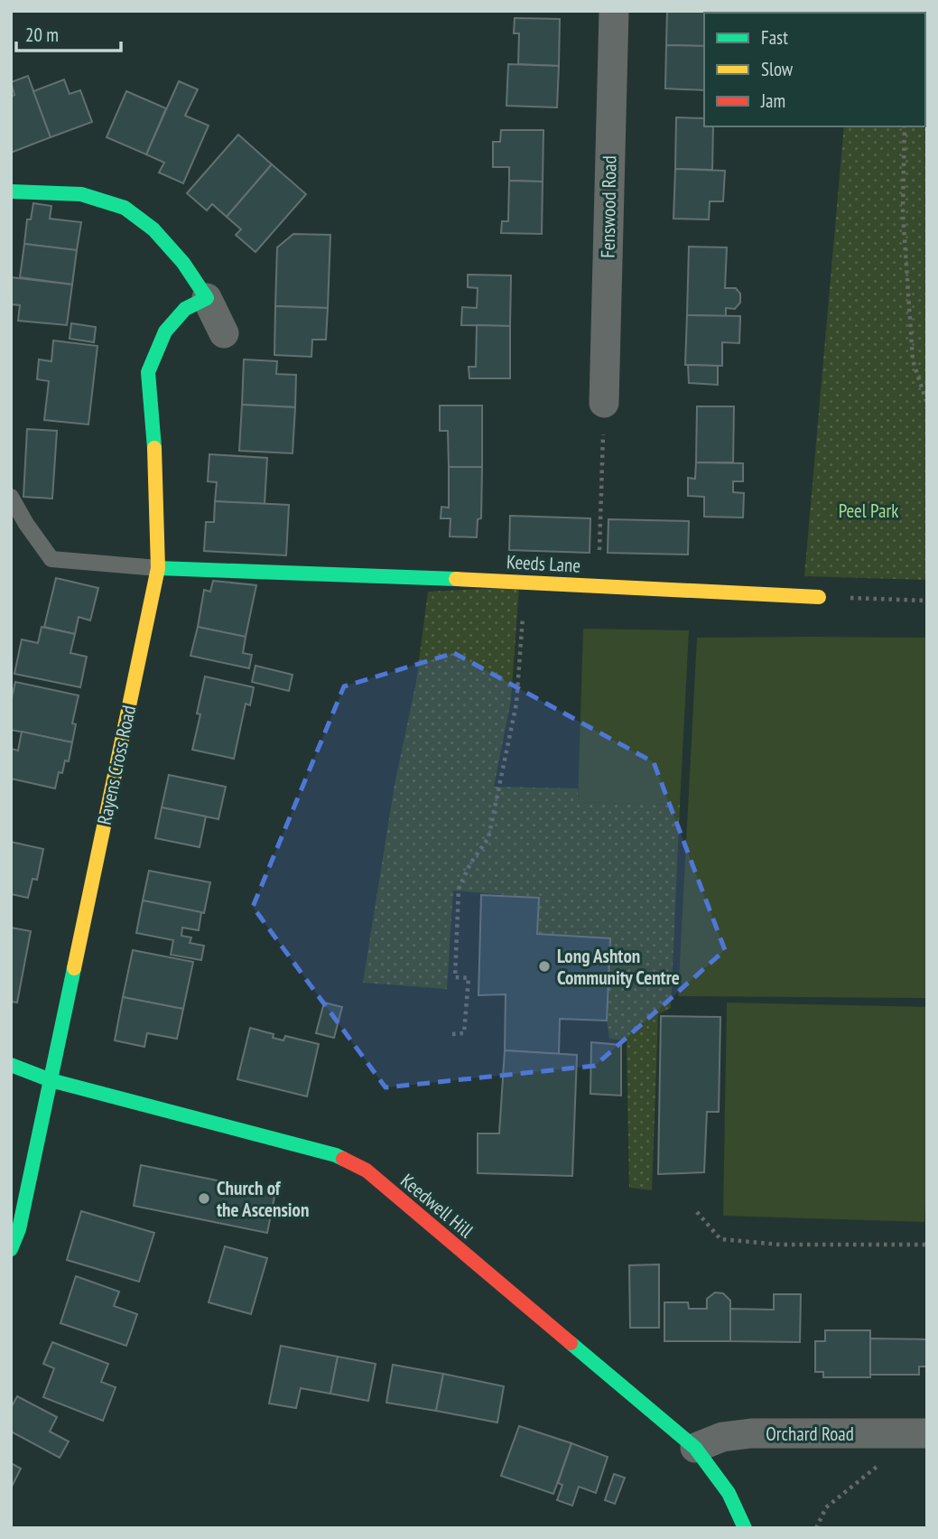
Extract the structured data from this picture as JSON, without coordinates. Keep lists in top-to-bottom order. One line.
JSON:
{"streets":{"street":["Fenswood Road","Keeds Lane","Rayens Cross Road","Keedwell Hill","Orchard Road"]},"crossings":[["Keeds Lane","Rayens Cross Road"],["Rayens Cross Road","Keedwell Hill"],["Keedwell Hill","Orchard Road"]],"parks":["Peel Park"],"places":["Long Ashton Community Centre","Church of the Ascension"],"legend":["Fast","Slow","Jam"],"scale_bar":"20 m"}
